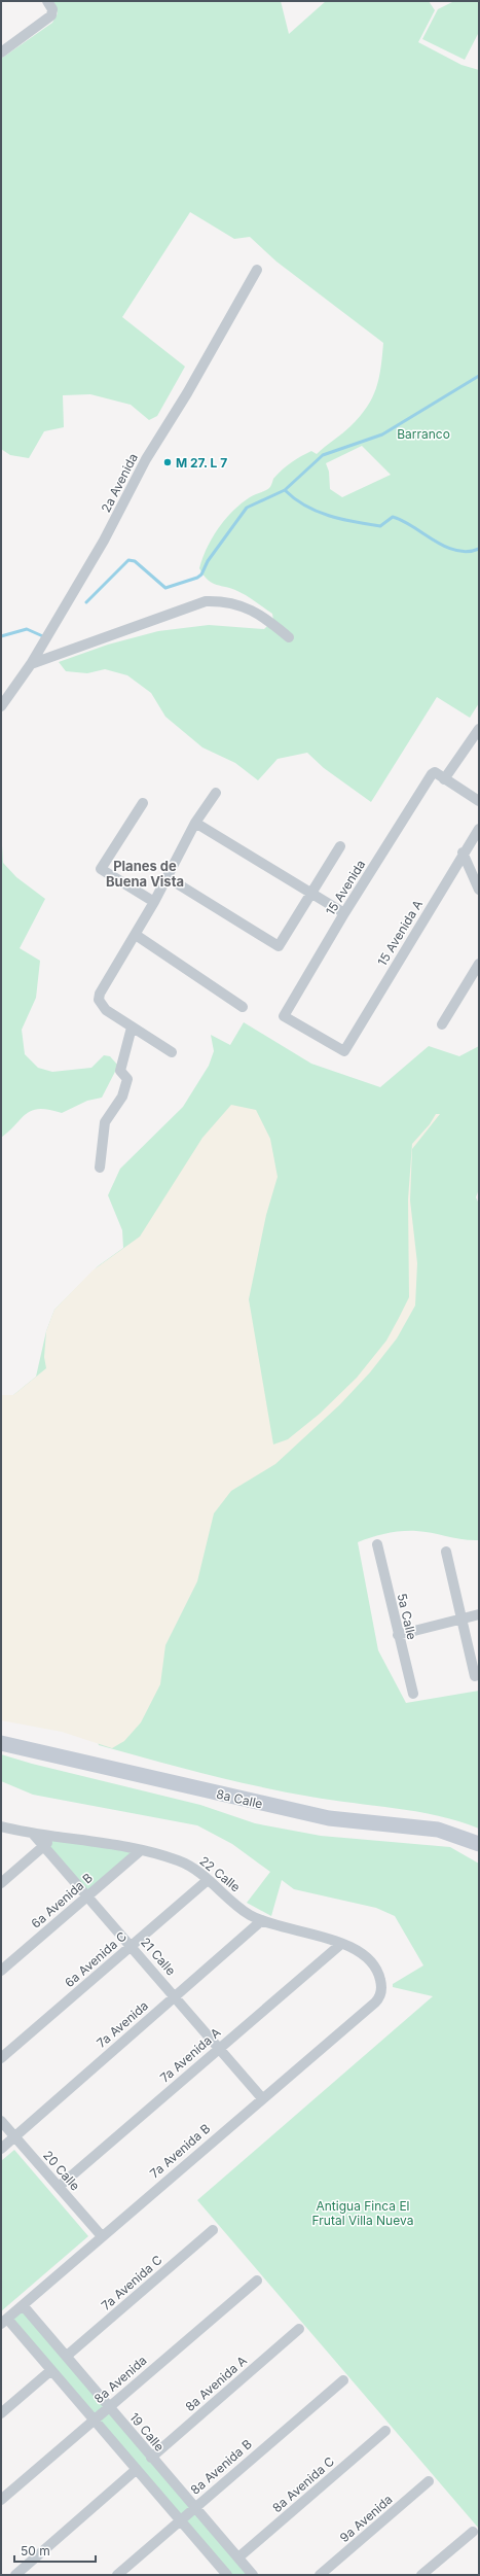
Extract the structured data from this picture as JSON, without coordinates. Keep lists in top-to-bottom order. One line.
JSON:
{"streets":{"main road":["8a Calle"],"street":["2a Avenida","15 Avenida","15 Avenida A","5a Calle","22 Calle","6a Avenida B","21 Calle","6a Avenida C","7a Avenida","7a Avenida A","7a Avenida B","20 Calle","7a Avenida C","8a Avenida","8a Avenida A","19 Calle","8a Avenida B","8a Avenida C","9a Avenida"]},"crossings":[["15 Avenida","15 Avenida A"],["22 Calle","6a Avenida B"],["22 Calle","21 Calle"],["22 Calle","6a Avenida C"],["22 Calle","7a Avenida"],["22 Calle","7a Avenida A"],["22 Calle","7a Avenida B"],["6a Avenida B","21 Calle"],["21 Calle","6a Avenida C"],["21 Calle","7a Avenida"],["21 Calle","7a Avenida A"],["21 Calle","7a Avenida B"],["7a Avenida","20 Calle"],["7a Avenida A","20 Calle"],["7a Avenida B","20 Calle"],["7a Avenida B","19 Calle"],["7a Avenida C","19 Calle"],["8a Avenida","19 Calle"],["8a Avenida A","19 Calle"],["19 Calle","8a Avenida B"],["19 Calle","8a Avenida C"]],"districts":["Planes de Buena Vista"],"parks":["Barranco","Antigua Finca El Frutal Villa Nueva"],"places":["M 27. L 7"],"scale_bar":"50 m"}
